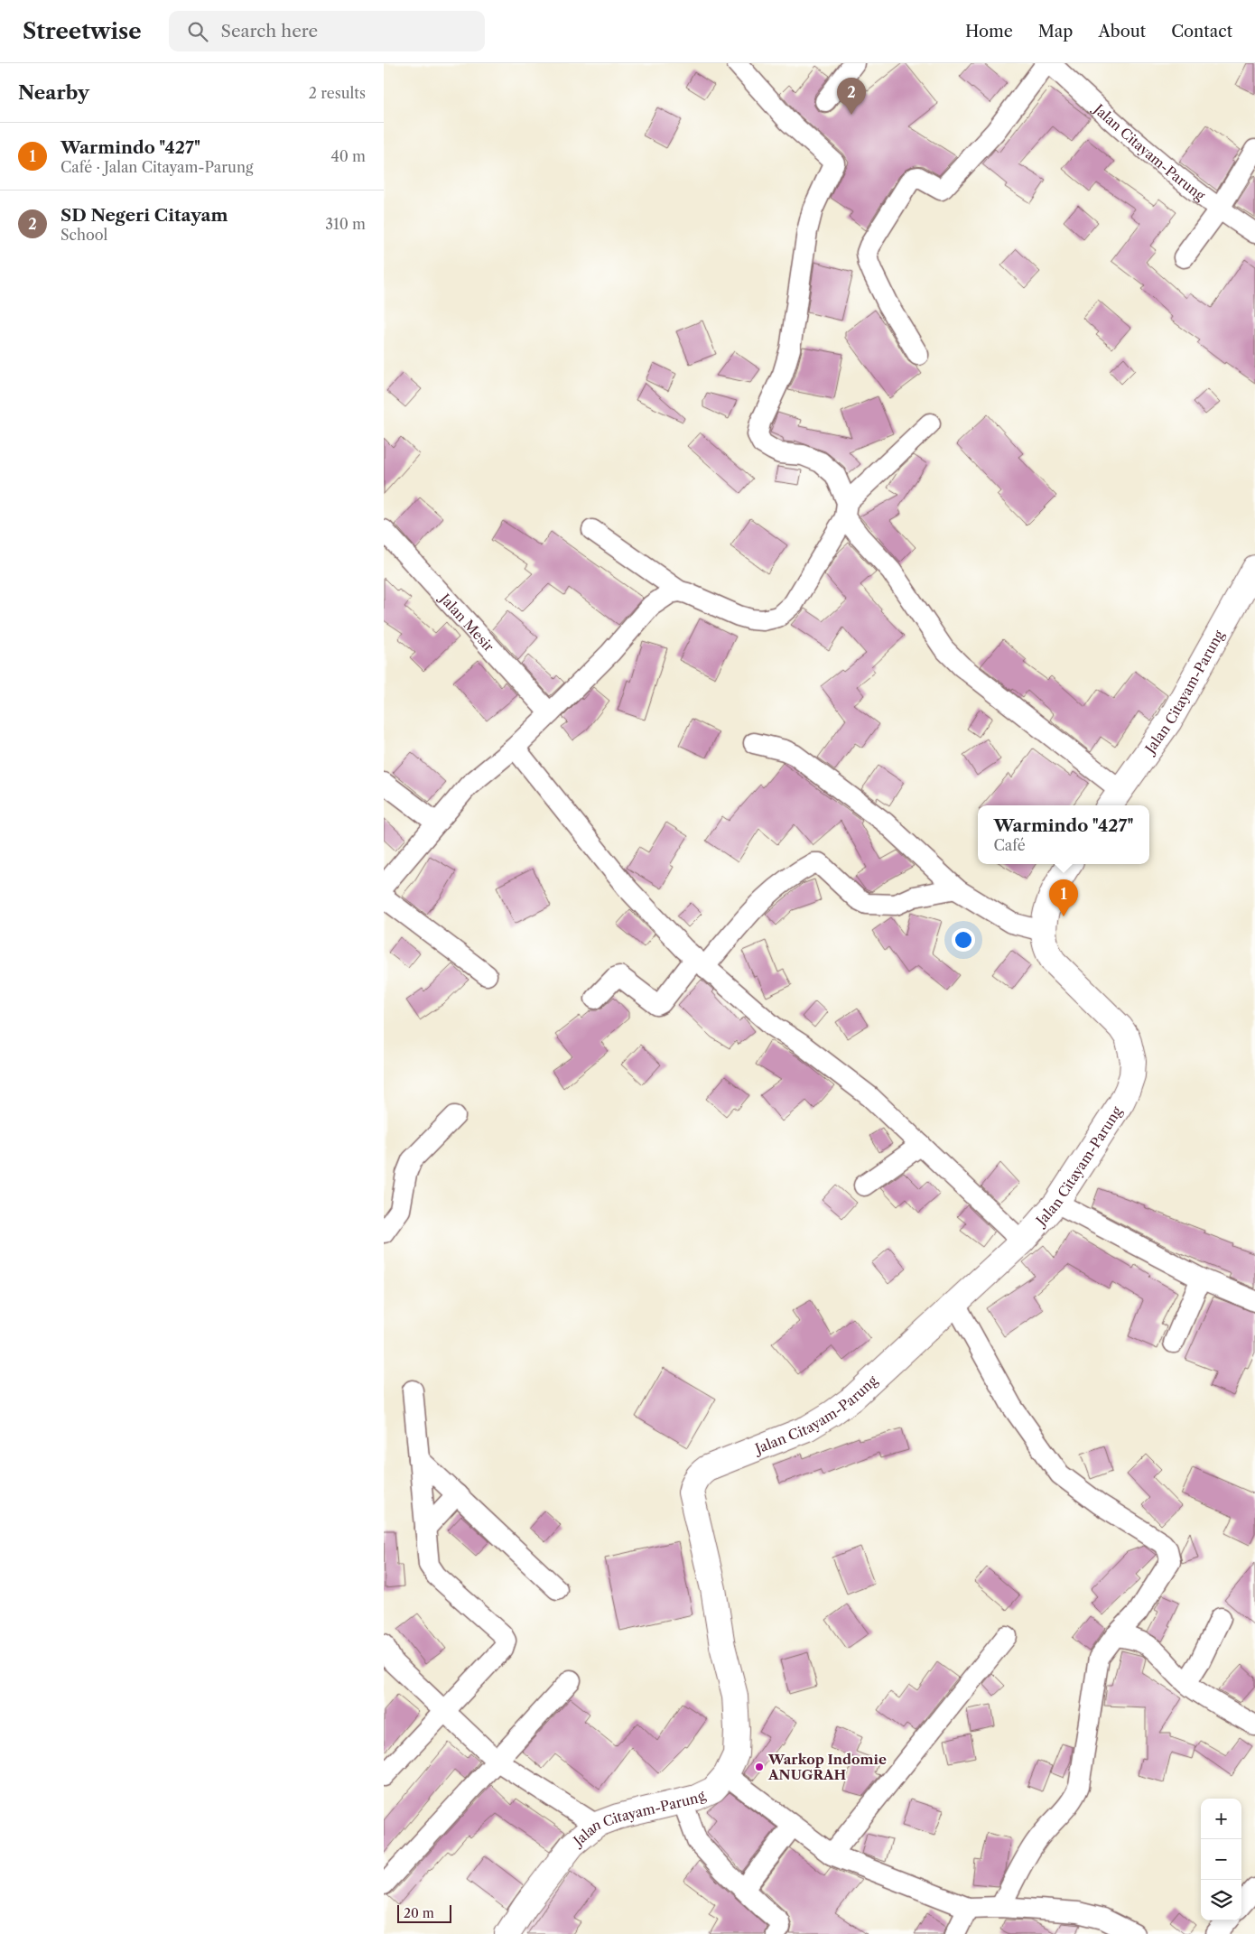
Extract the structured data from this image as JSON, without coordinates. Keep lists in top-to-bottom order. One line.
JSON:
{"streets":{"street":["Jalan Citayam-Parung","Jalan Mesir"]},"places":["Warkop Indomie ANUGRAH"],"scale_bar":"20 m","page":{"header":"Streetwise","search":"Search here","nav":["Home","Map","About","Contact"],"heading":["Nearby","2 results"],"pins":["2","1"],"list":[{"mark":"1","name":"Warmindo \"427\"","note":"Café · Jalan Citayam-Parung","value":"40 m"},{"mark":"2","name":"SD Negeri Citayam","note":"School","value":"310 m"}],"popup":["Warmindo \"427\"","Café"],"map_buttons":["+","−"],"scale":"20 m"}}
